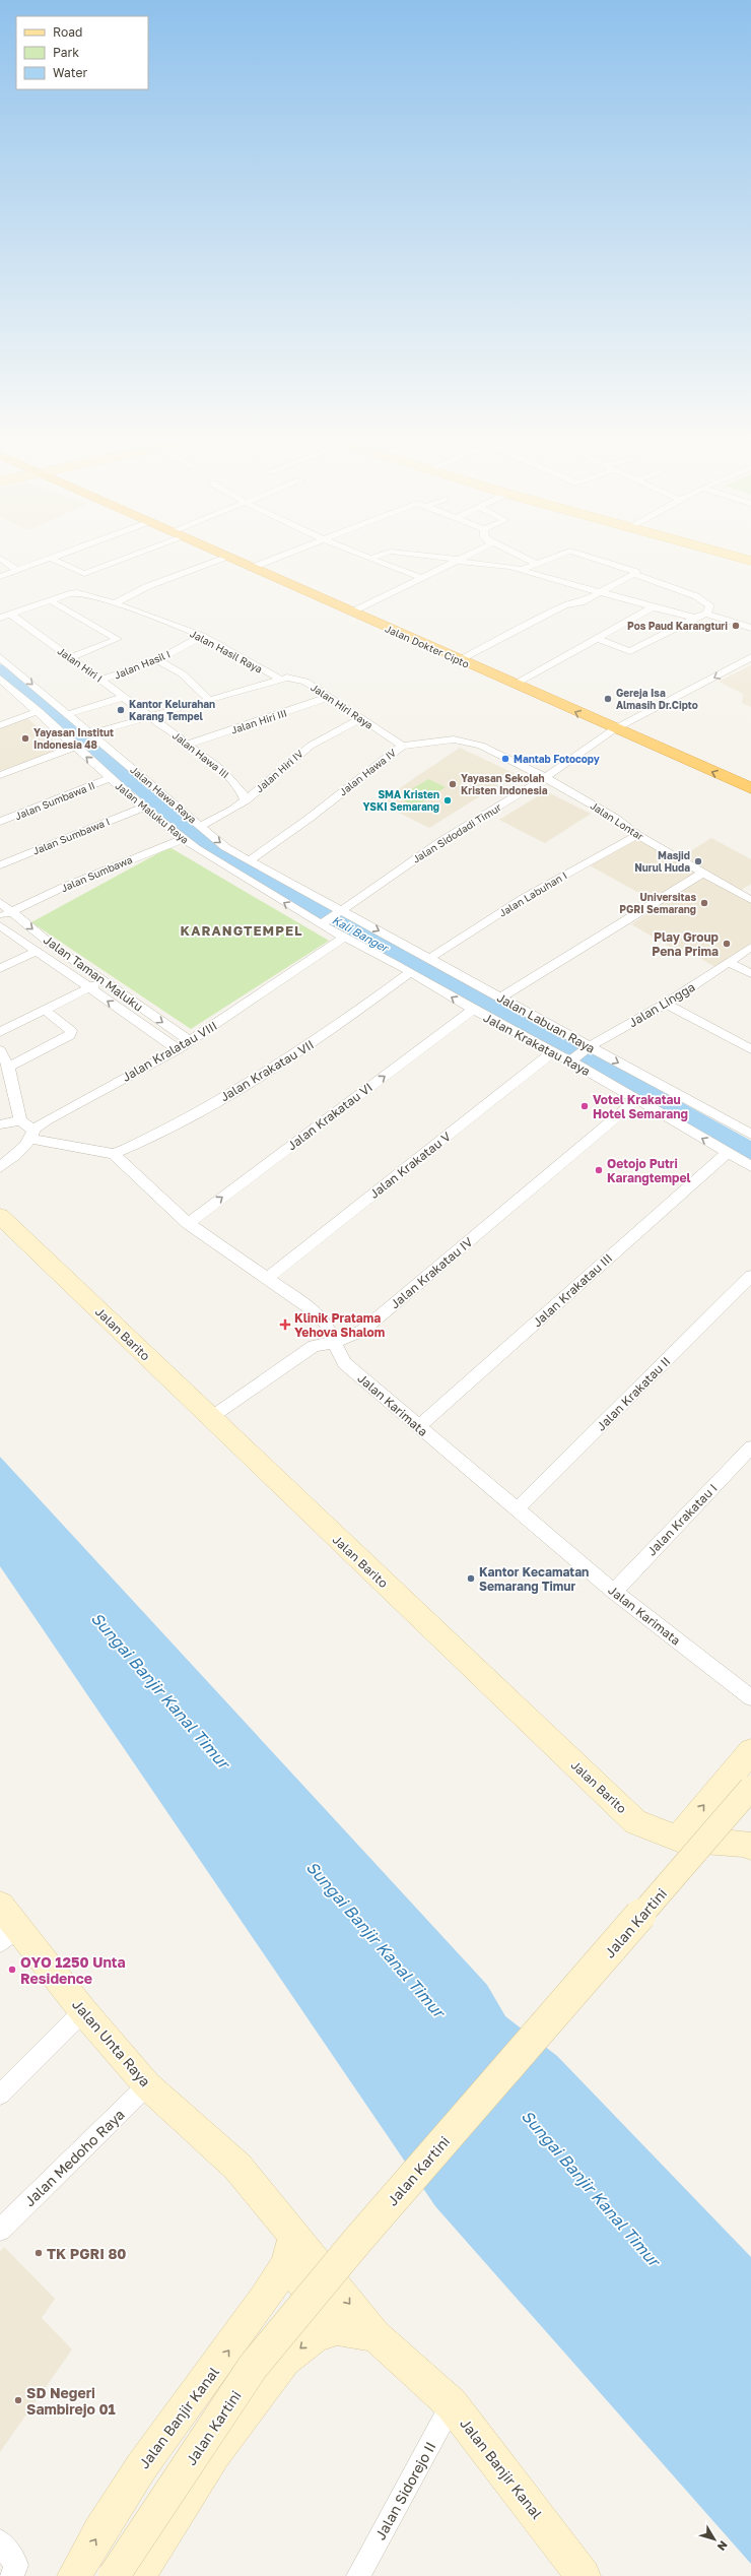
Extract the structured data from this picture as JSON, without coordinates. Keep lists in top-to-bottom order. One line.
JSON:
{"streets":{"highway":["Jalan Dokter Cipto"],"street":["Jalan Hasil Raya","Jalan Hiri I","Jalan Hasil I","Jalan Hiri Raya","Jalan Hiri III","Jalan Hawa III","Jalan Hiri IV","Jalan Hawa IV","Jalan Hawa Raya","Jalan Sumbawa II","Jalan Maluku Raya","Jalan Lontar","Jalan Sidodadi Timur","Jalan Sumbawa I","Jalan Sumbawa","Jalan Labuhan I","Jalan Taman Maluku","Jalan Lingga","Jalan Labuan Raya","Jalan Krakatau Raya","Jalan Kralatau VIII","Jalan Krakatau VII","Jalan Krakatau VI","Jalan Krakatau V","Jalan Krakatau IV","Jalan Krakatau III","Jalan Barito","Jalan Krakatau II","Jalan Karimata","Jalan Krakatau I","Jalan Kartini","Jalan Unta Raya","Jalan Medoho Raya","Jalan Banjir Kanal","Jalan Sidorejo II"]},"crossings":[["Jalan Dokter Cipto","Jalan Sidodadi Timur"],["Jalan Hasil Raya","Jalan Hasil I"],["Jalan Hasil Raya","Jalan Hiri Raya"],["Jalan Hiri I","Jalan Hasil I"],["Jalan Hiri I","Jalan Hiri Raya"],["Jalan Hiri I","Jalan Hawa III"],["Jalan Hiri Raya","Jalan Hiri III"],["Jalan Hiri Raya","Jalan Hawa III"],["Jalan Hiri Raya","Jalan Hiri IV"],["Jalan Hiri Raya","Jalan Hawa IV"],["Jalan Hiri Raya","Jalan Hawa Raya"],["Jalan Hiri III","Jalan Hawa III"],["Jalan Hawa III","Jalan Hiri IV"],["Jalan Hiri IV","Jalan Hawa Raya"],["Jalan Hawa IV","Jalan Hawa Raya"],["Jalan Hawa IV","Jalan Lontar"],["Jalan Hawa IV","Jalan Sidodadi Timur"],["Jalan Hawa Raya","Jalan Sidodadi Timur"],["Jalan Hawa Raya","Jalan Labuan Raya"],["Jalan Sumbawa II","Jalan Maluku Raya"],["Jalan Maluku Raya","Jalan Sidodadi Timur"],["Jalan Maluku Raya","Jalan Sumbawa I"],["Jalan Maluku Raya","Jalan Sumbawa"],["Jalan Maluku Raya","Jalan Krakatau Raya"],["Jalan Lontar","Jalan Sidodadi Timur"],["Jalan Lontar","Jalan Labuhan I"],["Jalan Sidodadi Timur","Jalan Labuan Raya"],["Jalan Sidodadi Timur","Jalan Krakatau Raya"],["Jalan Sumbawa","Jalan Taman Maluku"],["Jalan Labuhan I","Jalan Labuan Raya"],["Jalan Taman Maluku","Jalan Kralatau VIII"],["Jalan Lingga","Jalan Labuan Raya"],["Jalan Lingga","Jalan Krakatau Raya"],["Jalan Krakatau Raya","Jalan Kralatau VIII"],["Jalan Krakatau Raya","Jalan Krakatau VII"],["Jalan Krakatau Raya","Jalan Krakatau VI"],["Jalan Krakatau Raya","Jalan Krakatau V"],["Jalan Krakatau Raya","Jalan Krakatau IV"],["Jalan Krakatau Raya","Jalan Krakatau III"],["Jalan Krakatau VII","Jalan Karimata"],["Jalan Krakatau VI","Jalan Karimata"],["Jalan Krakatau V","Jalan Karimata"],["Jalan Krakatau IV","Jalan Barito"],["Jalan Krakatau IV","Jalan Karimata"],["Jalan Krakatau III","Jalan Karimata"],["Jalan Krakatau II","Jalan Karimata"],["Jalan Karimata","Jalan Krakatau I"],["Jalan Unta Raya","Jalan Medoho Raya"],["Jalan Unta Raya","Jalan Banjir Kanal"],["Jalan Banjir Kanal","Jalan Sidorejo II"]],"one_way":["Jalan Dokter Cipto","Jalan Maluku Raya","Jalan Krakatau VI"],"districts":["KARANGTEMPEL"],"water":["Kali Banger","Sungai Banjir Kanal Timur"],"places":{"other":["Pos Paud Karangturi","Gereja Isa Almasih Dr.Cipto","Kantor Kelurahan Karang Tempel","Yayasan Institut Indonesia 48","Mantab Fotocopy","Yayasan Sekolah Kristen Indonesia","SMA Kristen YSKI Semarang","Masjid Nurul Huda","Universitas PGRI Semarang","Play Group Pena Prima","Votel Krakatau Hotel Semarang","Oetojo Putri Karangtempel","Kantor Kecamatan Semarang Timur","OYO 1250 Unta Residence","TK PGRI 80","SD Negeri Sambirejo 01"],"health":["Klinik Pratama Yehova Shalom"]},"legend":["Road","Park","Water"],"north":"bottom right"}
